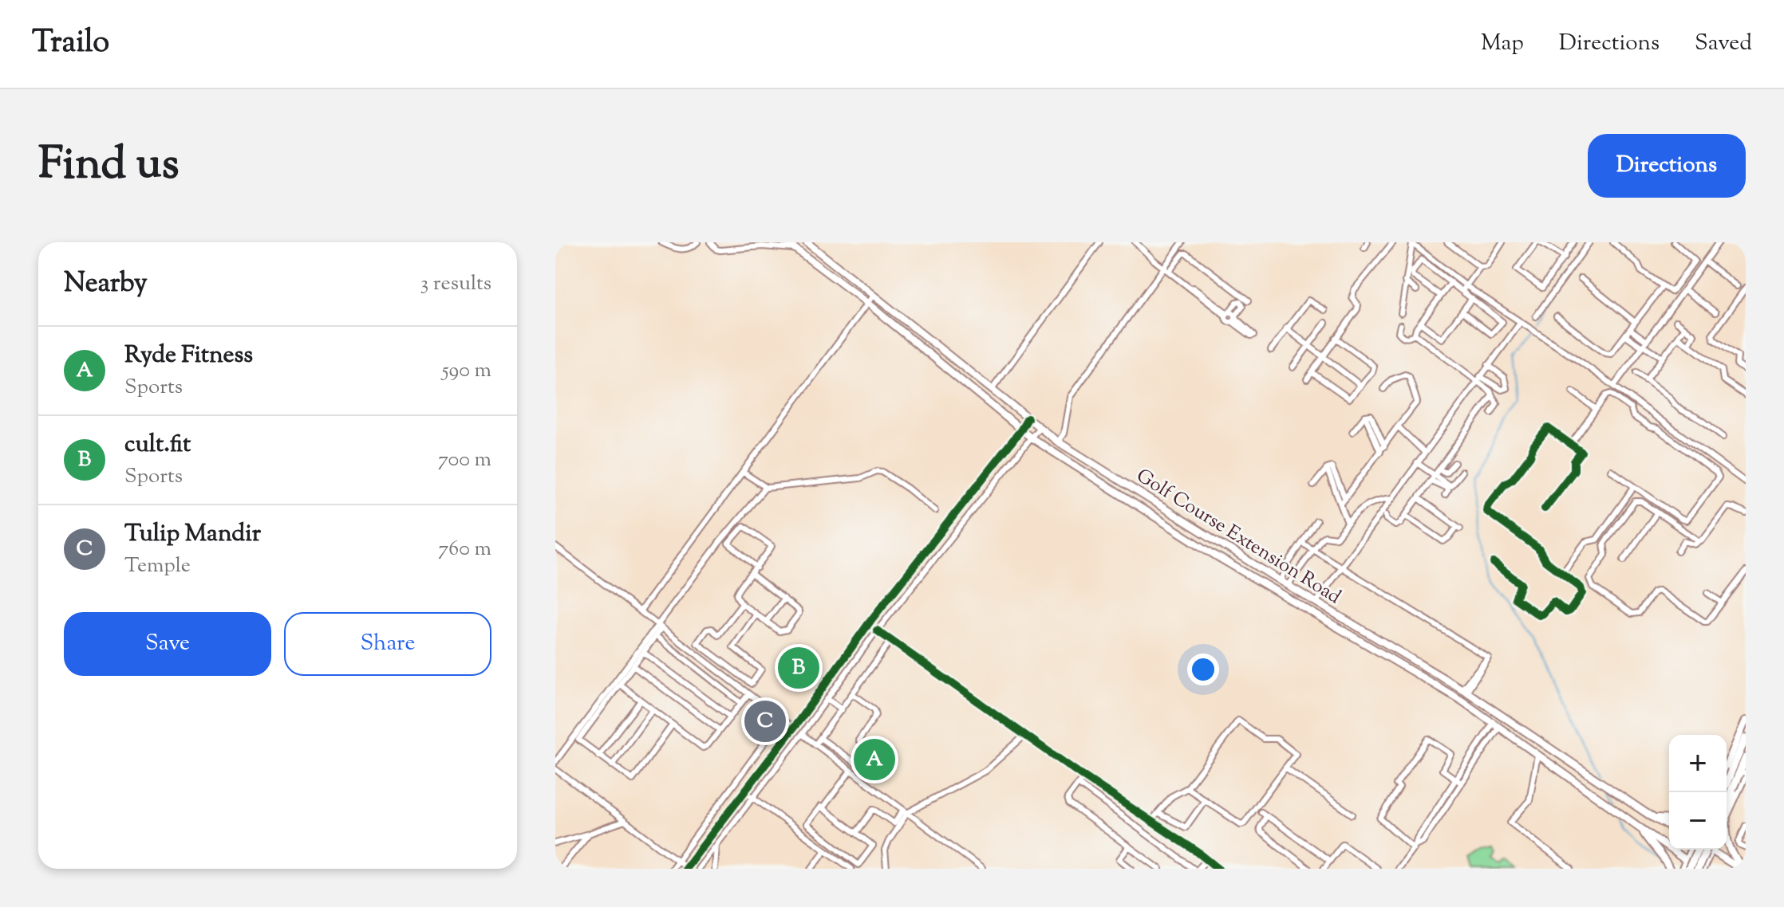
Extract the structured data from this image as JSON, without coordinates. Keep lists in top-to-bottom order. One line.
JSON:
{"streets":{"main road":["Golf Course Extension Road"]},"page":{"header":"Trailo","nav":["Map","Directions","Saved"],"title":"Find us","buttons":["Directions",["Save","Share"]],"heading":["Nearby","3 results"],"list":[{"mark":"A","name":"Ryde Fitness","note":"Sports","value":"590 m"},{"mark":"B","name":"cult.fit","note":"Sports","value":"700 m"},{"mark":"C","name":"Tulip Mandir","note":"Temple","value":"760 m"}],"pins":["B","C","A"],"map_buttons":["+","−"]}}
